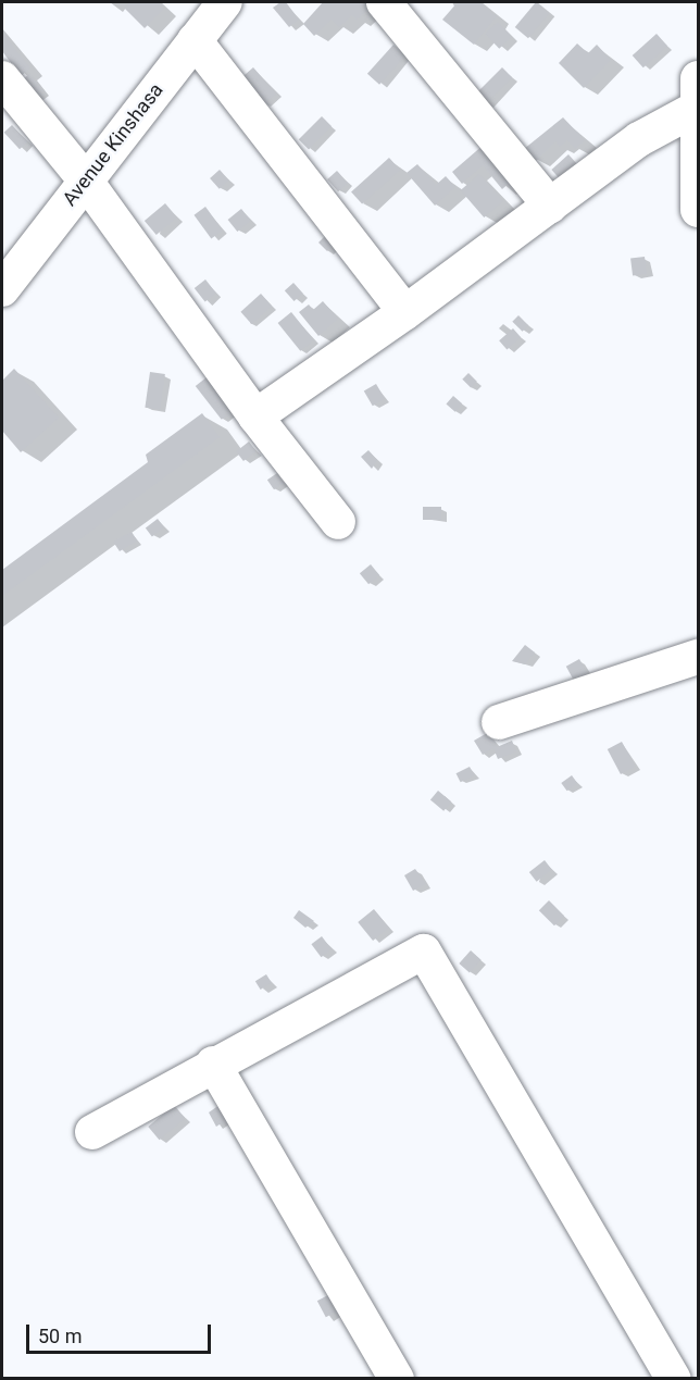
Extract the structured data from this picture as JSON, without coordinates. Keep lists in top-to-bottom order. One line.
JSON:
{"streets":{"street":["Avenue Kinshasa"]},"scale_bar":"50 m"}
